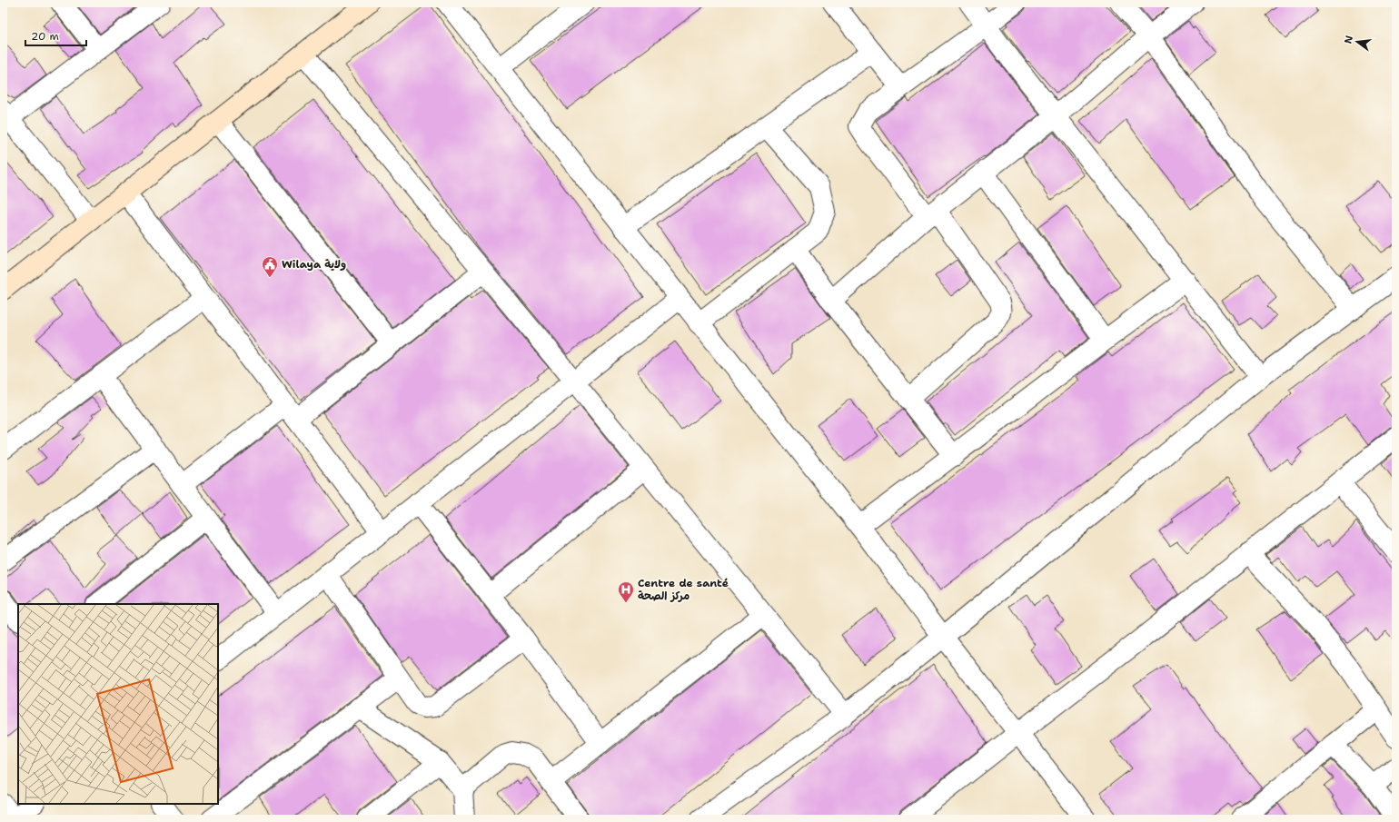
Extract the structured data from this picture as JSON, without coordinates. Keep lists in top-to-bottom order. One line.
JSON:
{"places":{"public building":["Wilaya ولاية"],"hospital":["Centre de santé مركز الصحة"]},"scale_bar":"20 m","north":"left"}
